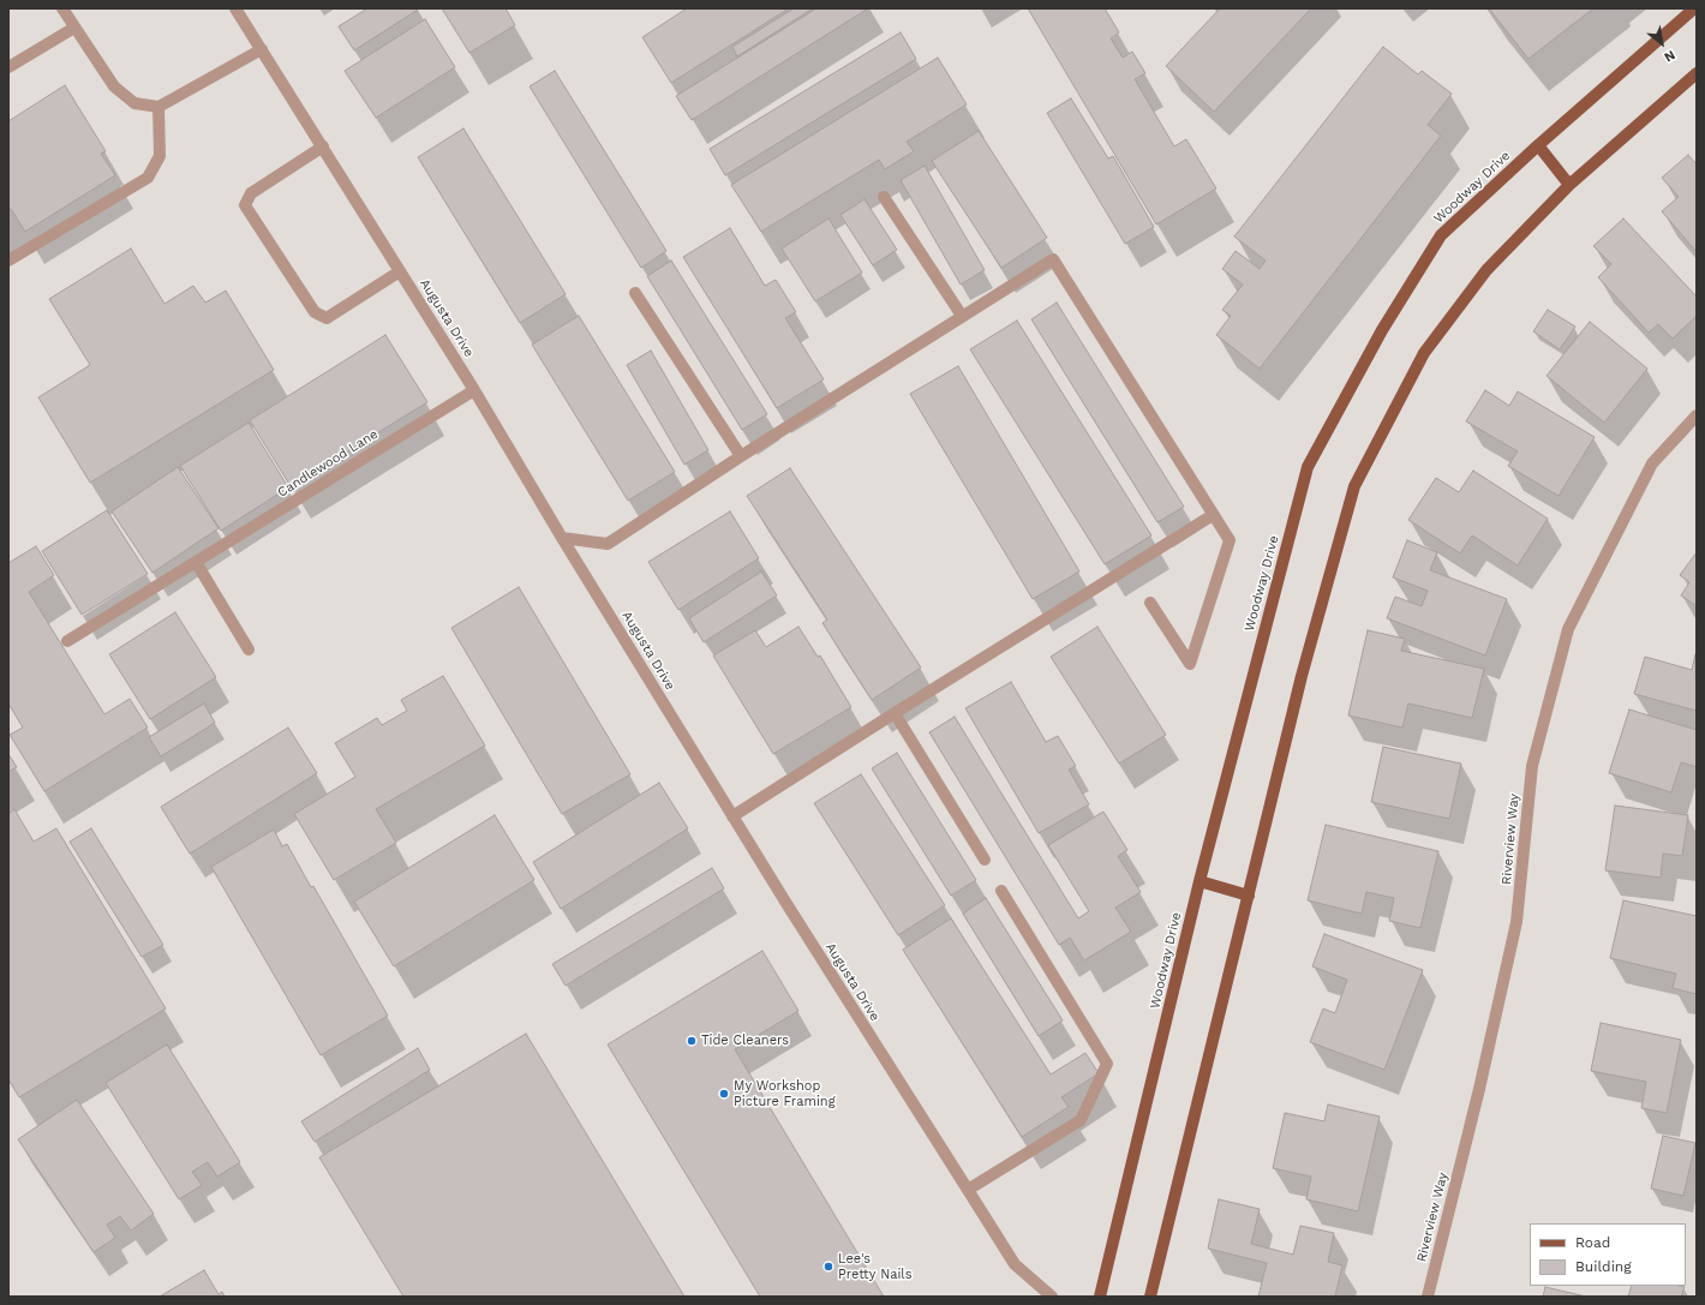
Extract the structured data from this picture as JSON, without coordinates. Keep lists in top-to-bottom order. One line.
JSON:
{"streets":{"main road":["Woodway Drive"],"street":["Augusta Drive","Candlewood Lane","Riverview Way"]},"crossings":[["Augusta Drive","Candlewood Lane"]],"places":["Tide Cleaners","My Workshop Picture Framing","Lee's Pretty Nails"],"legend":["Road","Building"],"north":"bottom right"}
